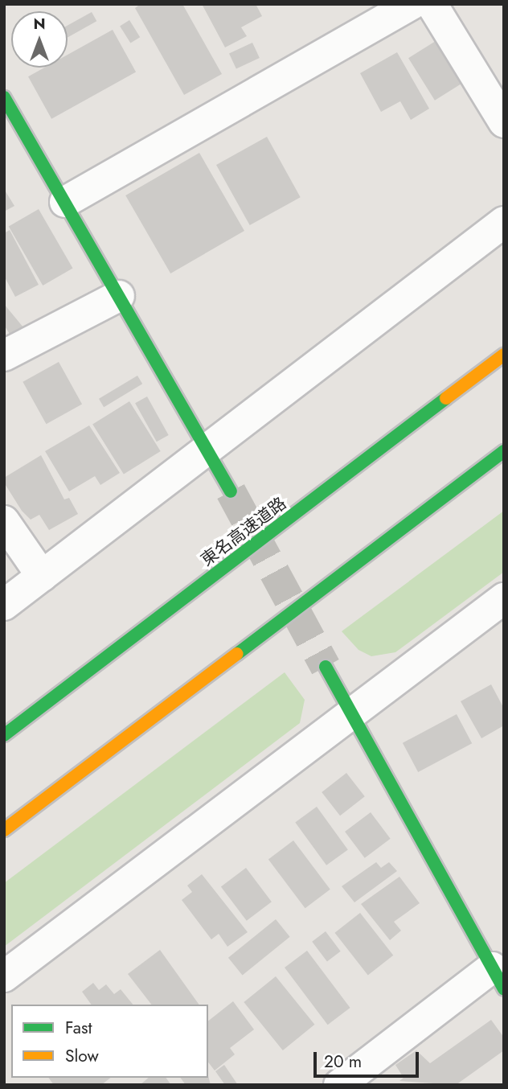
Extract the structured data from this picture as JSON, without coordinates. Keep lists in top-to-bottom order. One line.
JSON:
{"streets":{"main road":["東名高速道路"]},"legend":["Fast","Slow"],"scale_bar":"20 m","north":"top"}
